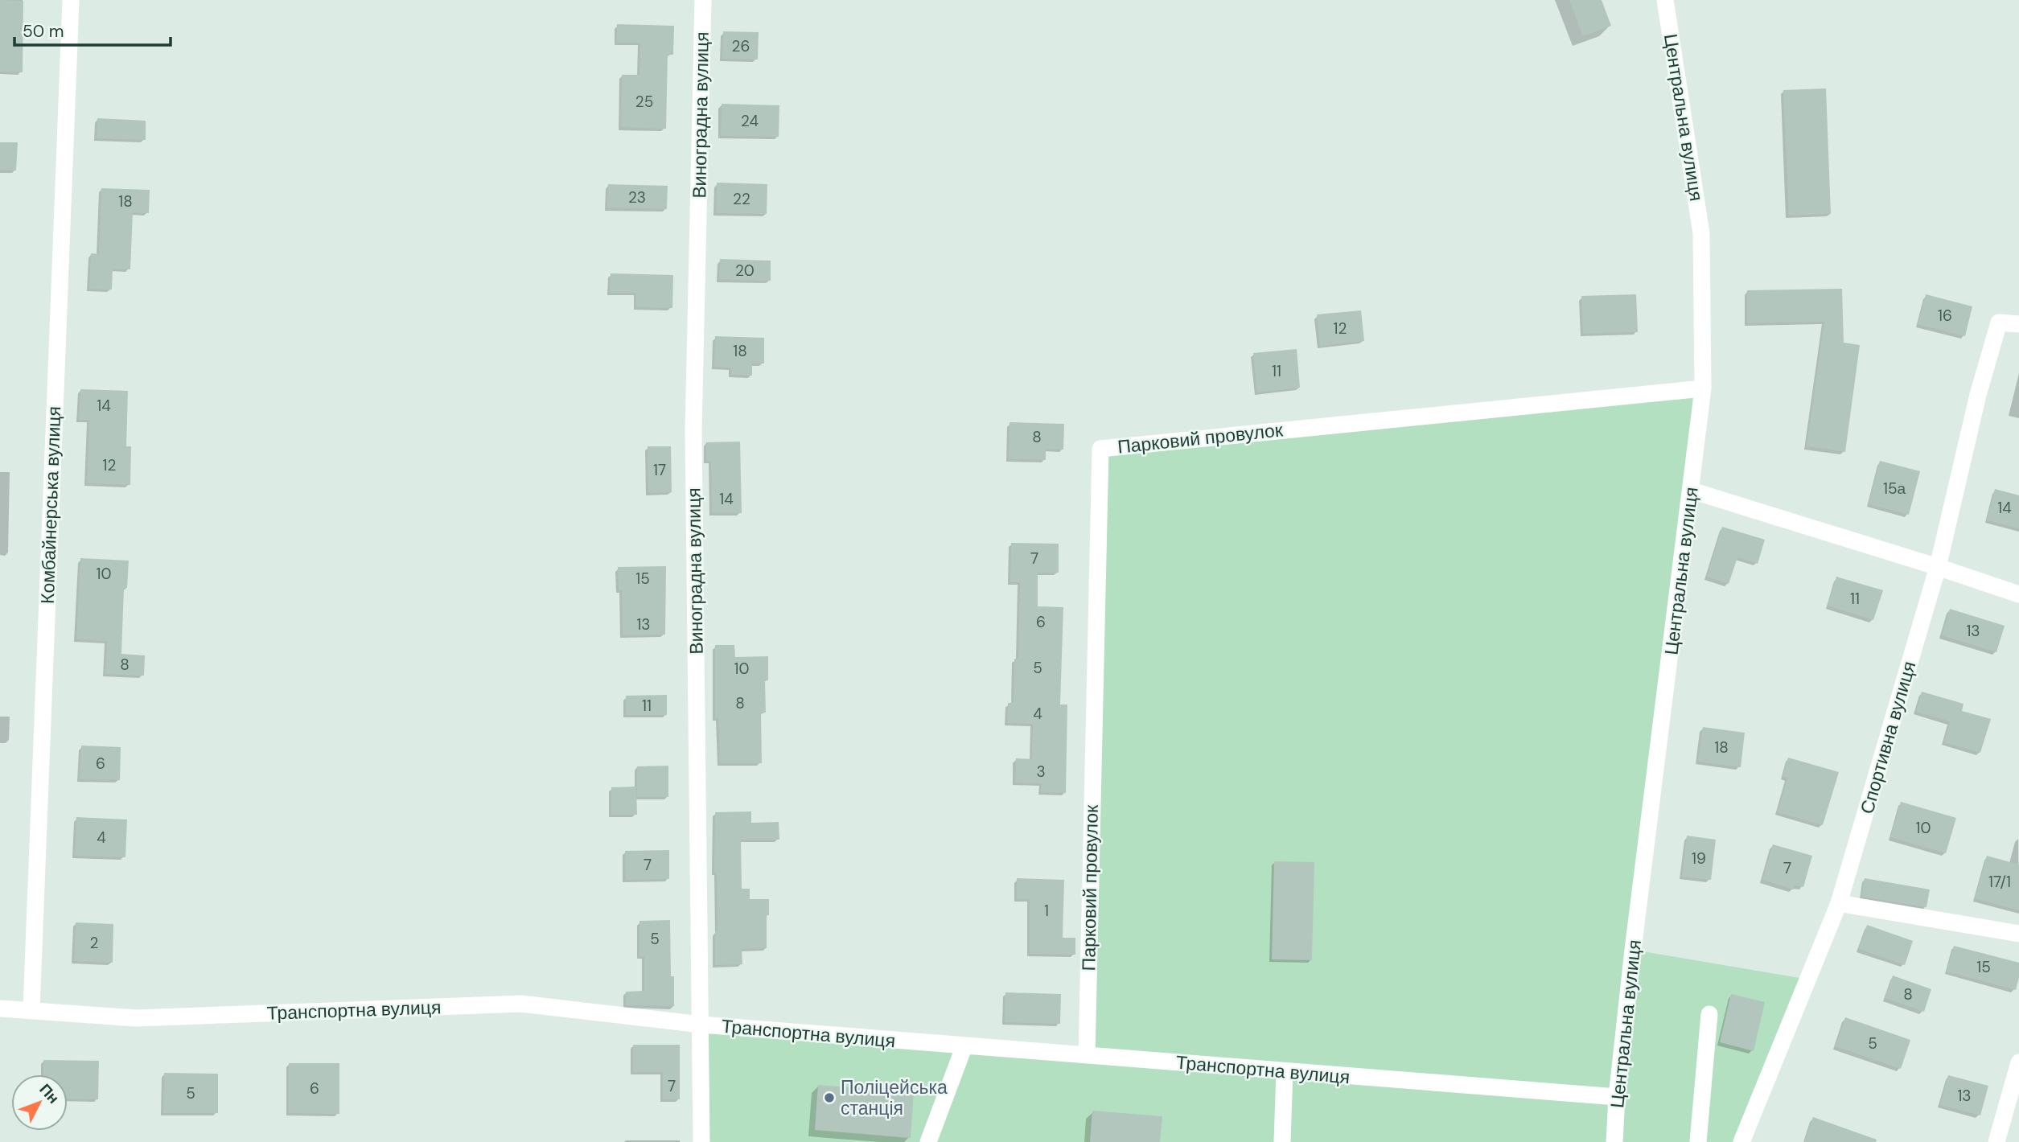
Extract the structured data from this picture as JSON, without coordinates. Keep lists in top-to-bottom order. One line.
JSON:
{"streets":{"street":["Виноградна вулиця","Центральна вулиця","Парковий провулок","Комбайнерська вулиця","Спортивна вулиця","Транспортна вулиця"]},"crossings":[["Виноградна вулиця","Транспортна вулиця"],["Центральна вулиця","Парковий провулок"],["Центральна вулиця","Транспортна вулиця"],["Парковий провулок","Транспортна вулиця"],["Комбайнерська вулиця","Транспортна вулиця"]],"places":["Поліцейська станція"],"house_numbers":["26","25","24","23","22","18","20","16","12","18","11","14","8","12","17","15а","14","14","7","10","15","11","6","13","13","8","5","10","8","11","4","18","6","3","10","4","19","7","7","17/1","1","5","2","15","8","5","7","6","5","13"],"scale_bar":"50 m","north":"top right"}
